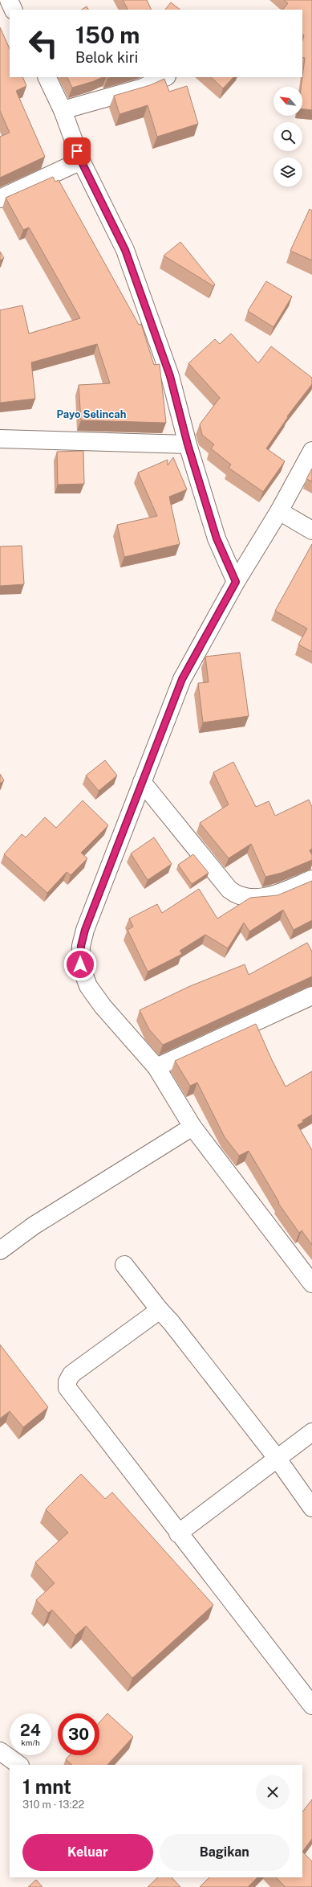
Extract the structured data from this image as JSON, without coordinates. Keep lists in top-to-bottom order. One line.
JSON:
{"districts":["Payo Selincah"],"north":"top left","page":{"turn":["150 m","Belok kiri"],"speed":"24 km/h","limit":"30","heading":["1 mnt","310 m · 13:22"],"buttons":["Keluar","Bagikan"]}}
